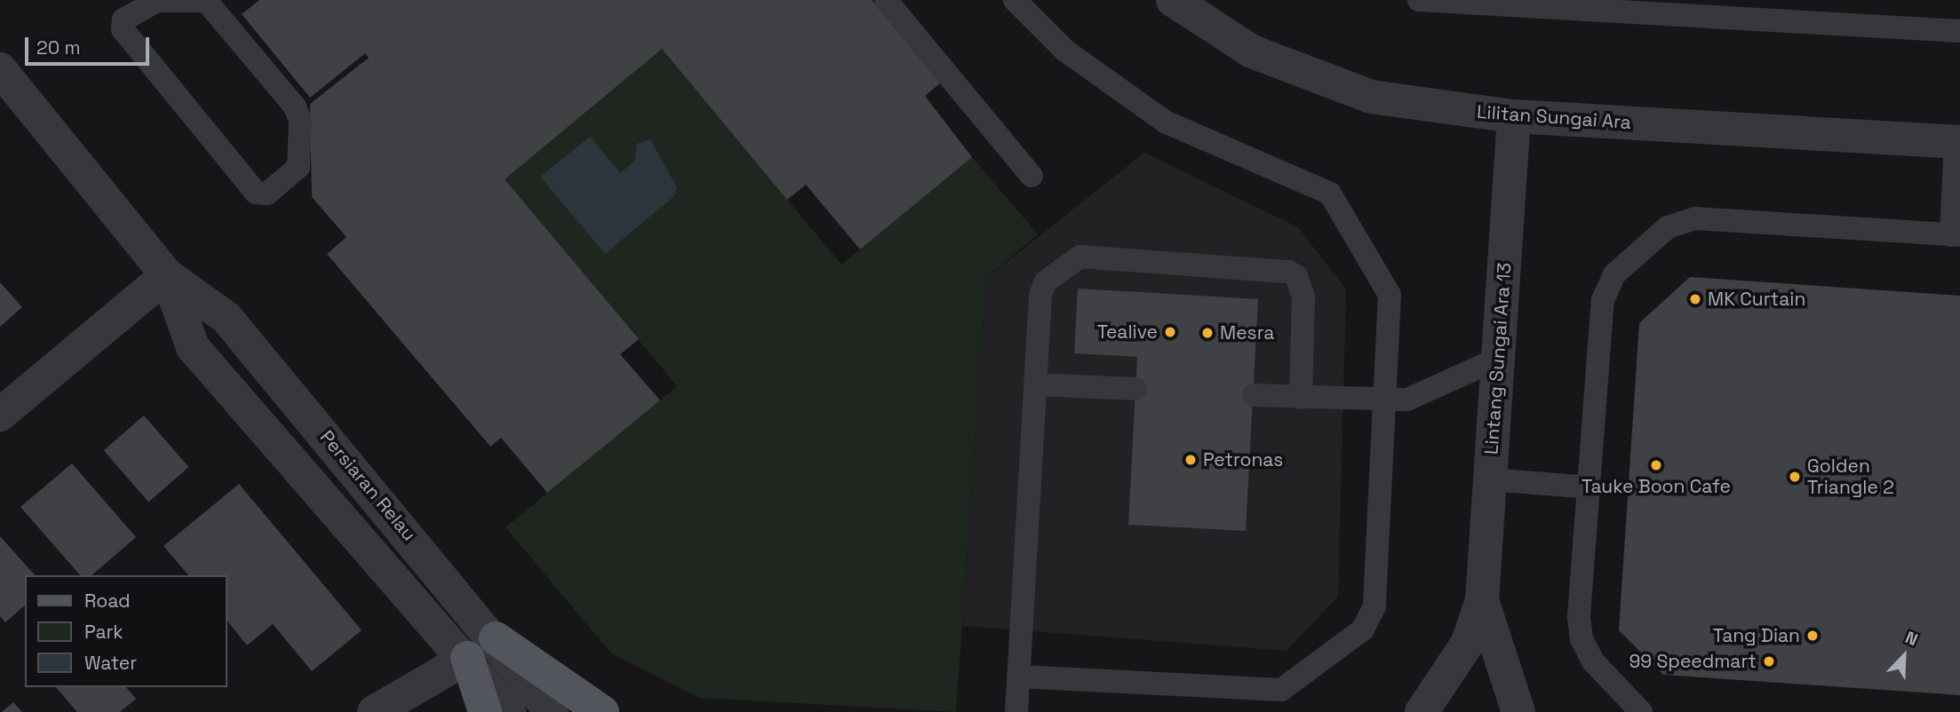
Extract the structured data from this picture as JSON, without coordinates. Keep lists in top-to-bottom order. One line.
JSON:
{"streets":{"street":["Lilitan Sungai Ara","Lintang Sungai Ara 13","Persiaran Relau"]},"crossings":[["Lilitan Sungai Ara","Lintang Sungai Ara 13"]],"places":["MK Curtain","Tealive","Mesra","Petronas","Tauke Boon Cafe","Golden Triangle 2","Tang Dian","99 Speedmart"],"legend":["Road","Park","Water"],"scale_bar":"20 m","north":"top right"}
